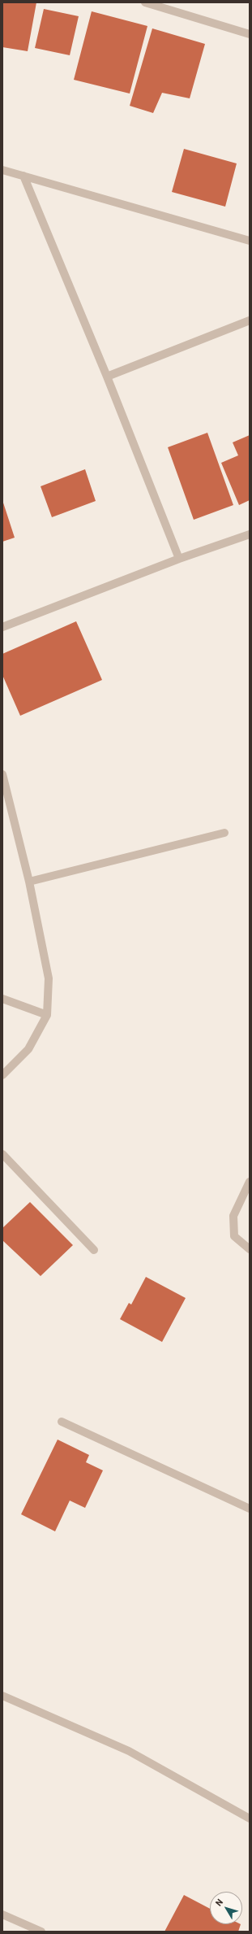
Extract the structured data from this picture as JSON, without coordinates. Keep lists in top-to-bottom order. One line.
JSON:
{"north":"top left"}
